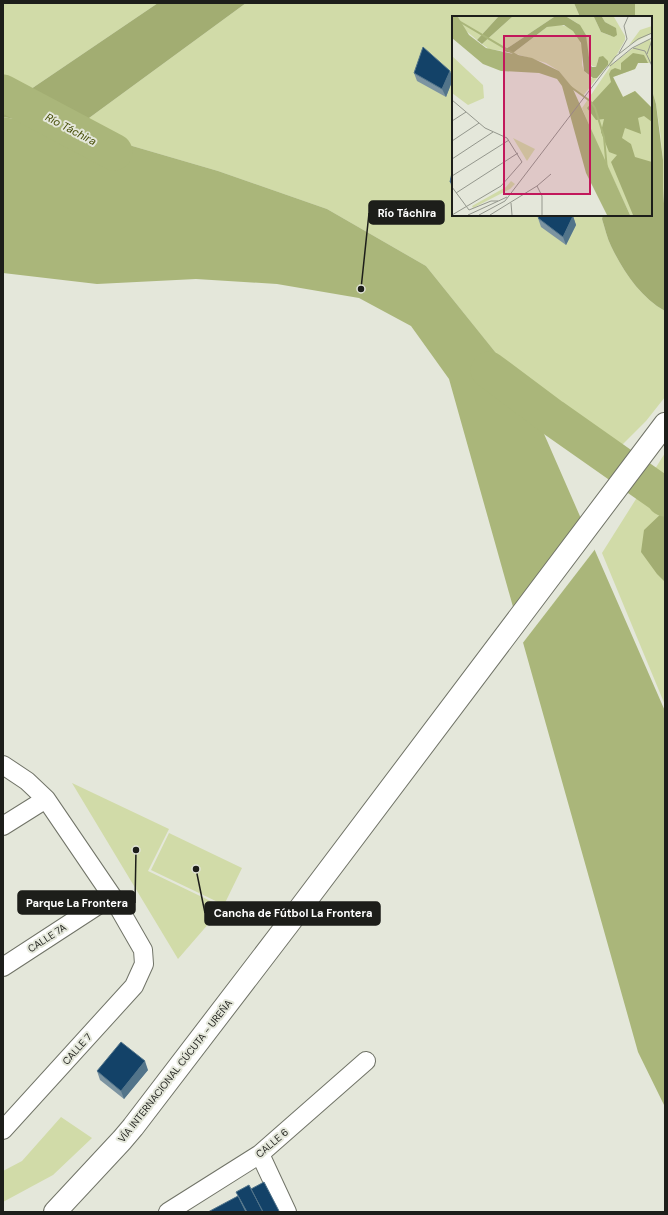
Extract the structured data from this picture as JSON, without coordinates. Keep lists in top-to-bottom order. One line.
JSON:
{"streets":{"main road":["VÍA INTERNACIONAL CÚCUTA - UREÑA"],"street":["CALLE 7A","CALLE 7","CALLE 6"]},"crossings":[["CALLE 7A","CALLE 7"]],"water":["Río Táchira"],"places":["Río Táchira","Parque La Frontera","Cancha de Fútbol La Frontera"]}
